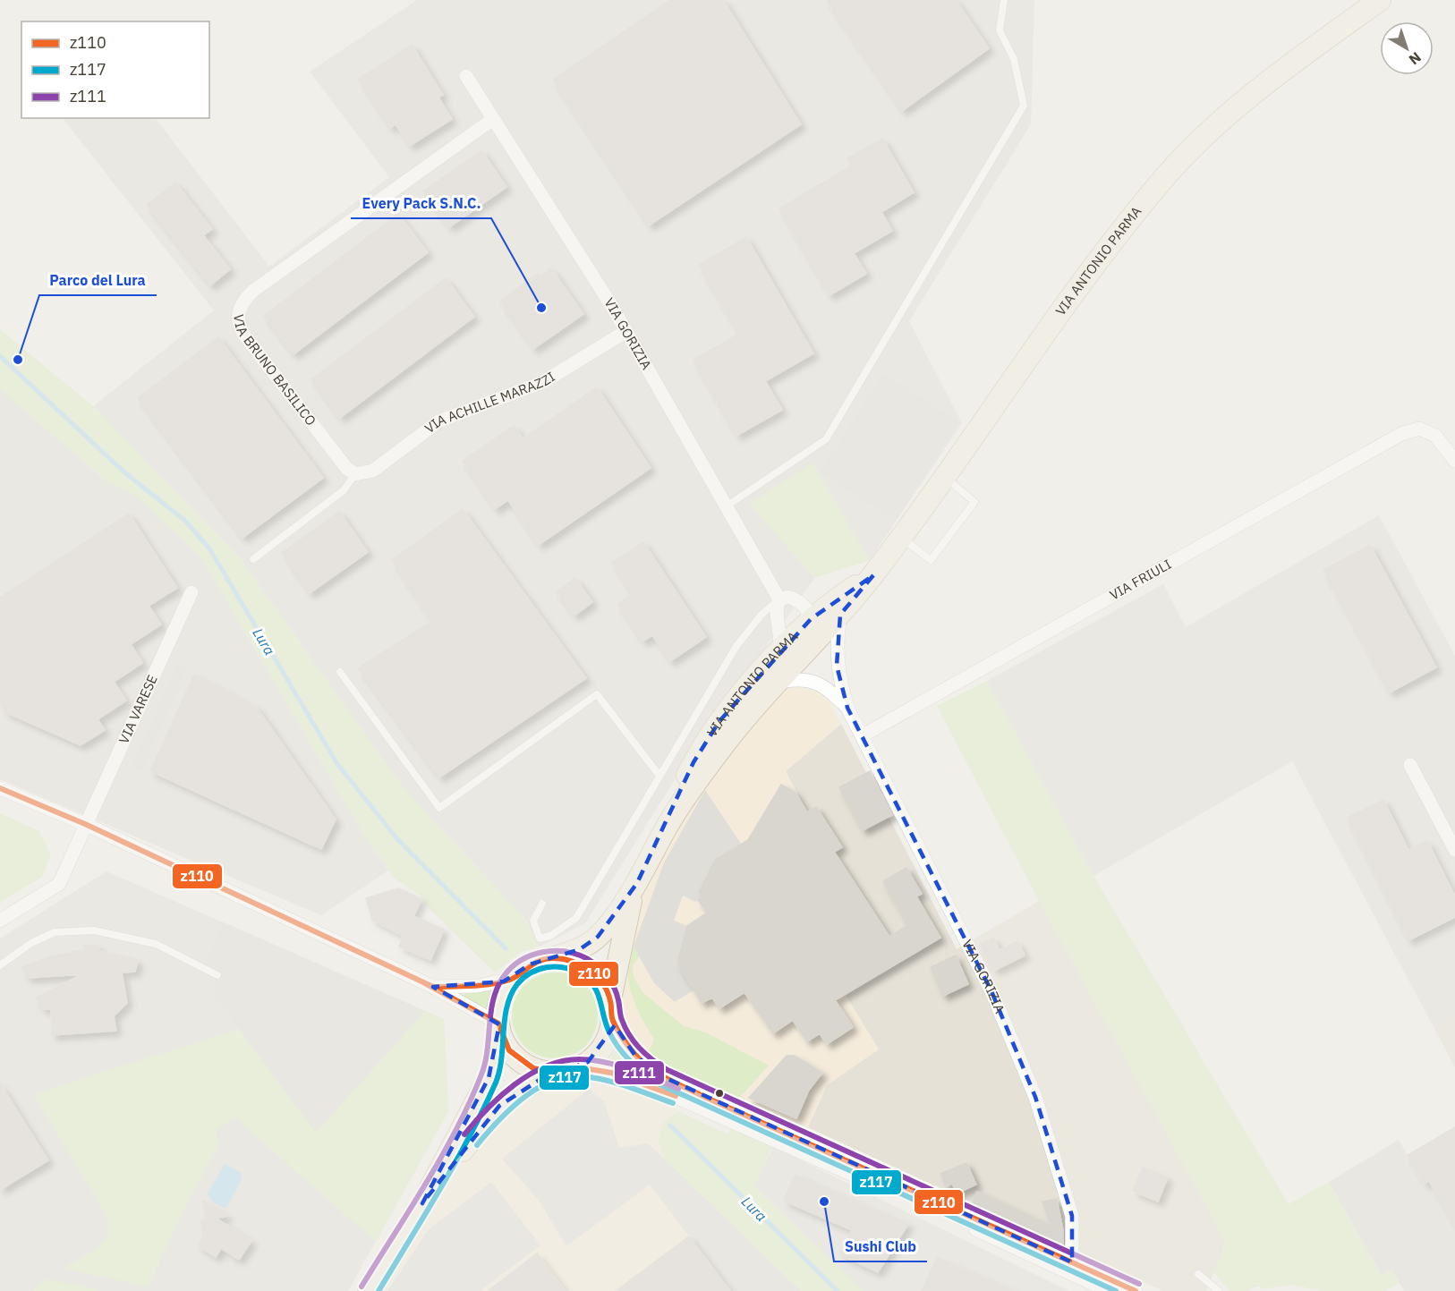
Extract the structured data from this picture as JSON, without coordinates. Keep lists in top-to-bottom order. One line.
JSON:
{"streets":{"main road":["VIA ANTONIO PARMA"],"street":["VIA GORIZIA","VIA BRUNO BASILICO","VIA ACHILLE MARAZZI","VIA FRIULI","VIA VARESE"]},"crossings":[["VIA ANTONIO PARMA","VIA GORIZIA"],["VIA GORIZIA","VIA BRUNO BASILICO"],["VIA GORIZIA","VIA ACHILLE MARAZZI"],["VIA GORIZIA","VIA FRIULI"],["VIA BRUNO BASILICO","VIA ACHILLE MARAZZI"]],"water":["Lura"],"places":["Every Pack S.N.C.","Parco del Lura","Sushi Club"],"lines":["transit line z110","transit line z111","transit line z117"],"legend":["z110","z117","z111"],"north":"bottom right"}
